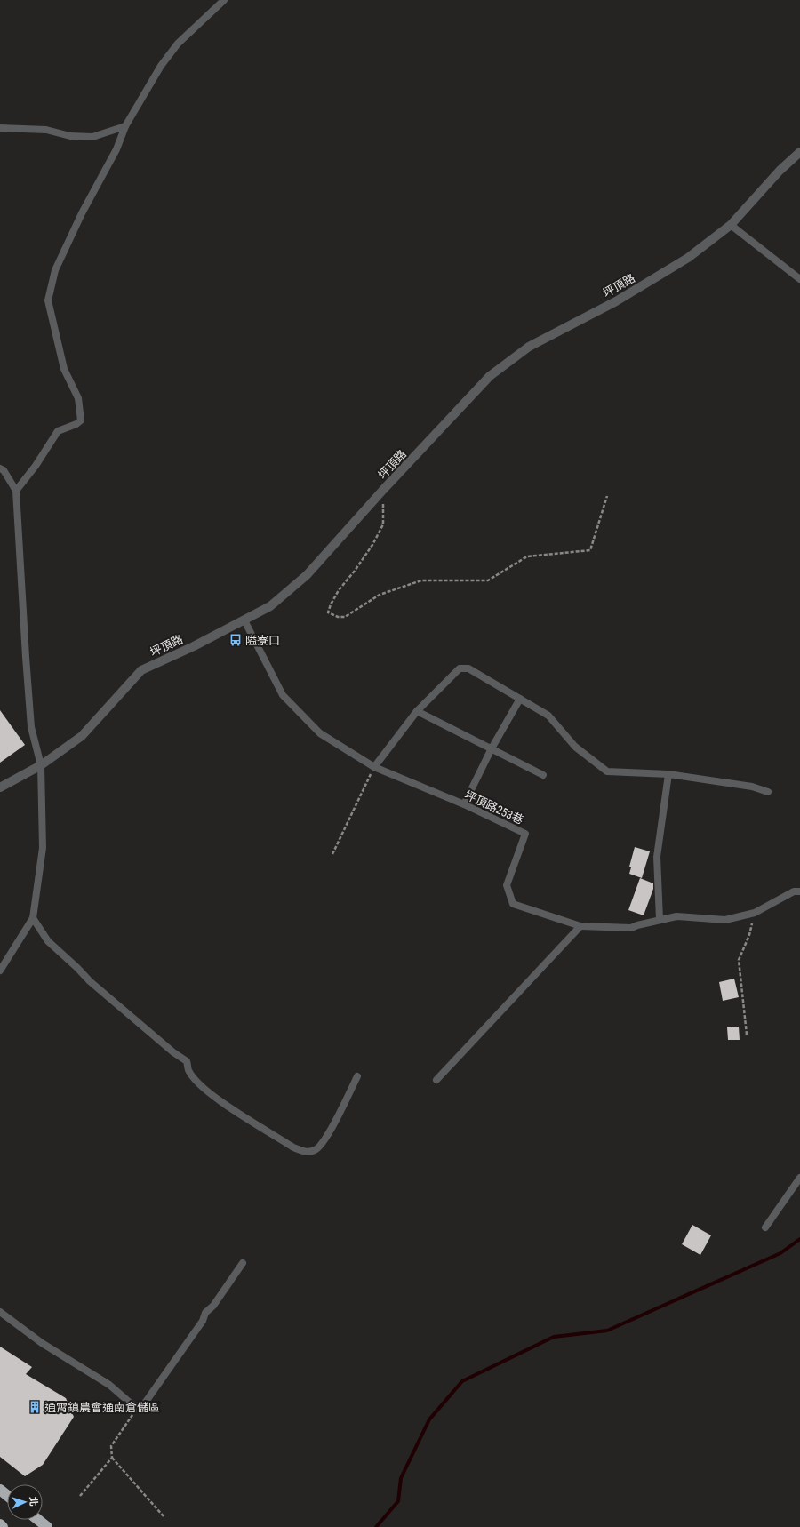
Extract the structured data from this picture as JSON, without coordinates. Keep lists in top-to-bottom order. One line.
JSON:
{"streets":{"street":["坪頂路"],"lane":["坪頂路253巷"]},"crossings":[["坪頂路","坪頂路253巷"]],"places":{"bus stop":["隘寮口"],"building":["通霄鎮農會通南倉儲區"]},"north":"right"}
